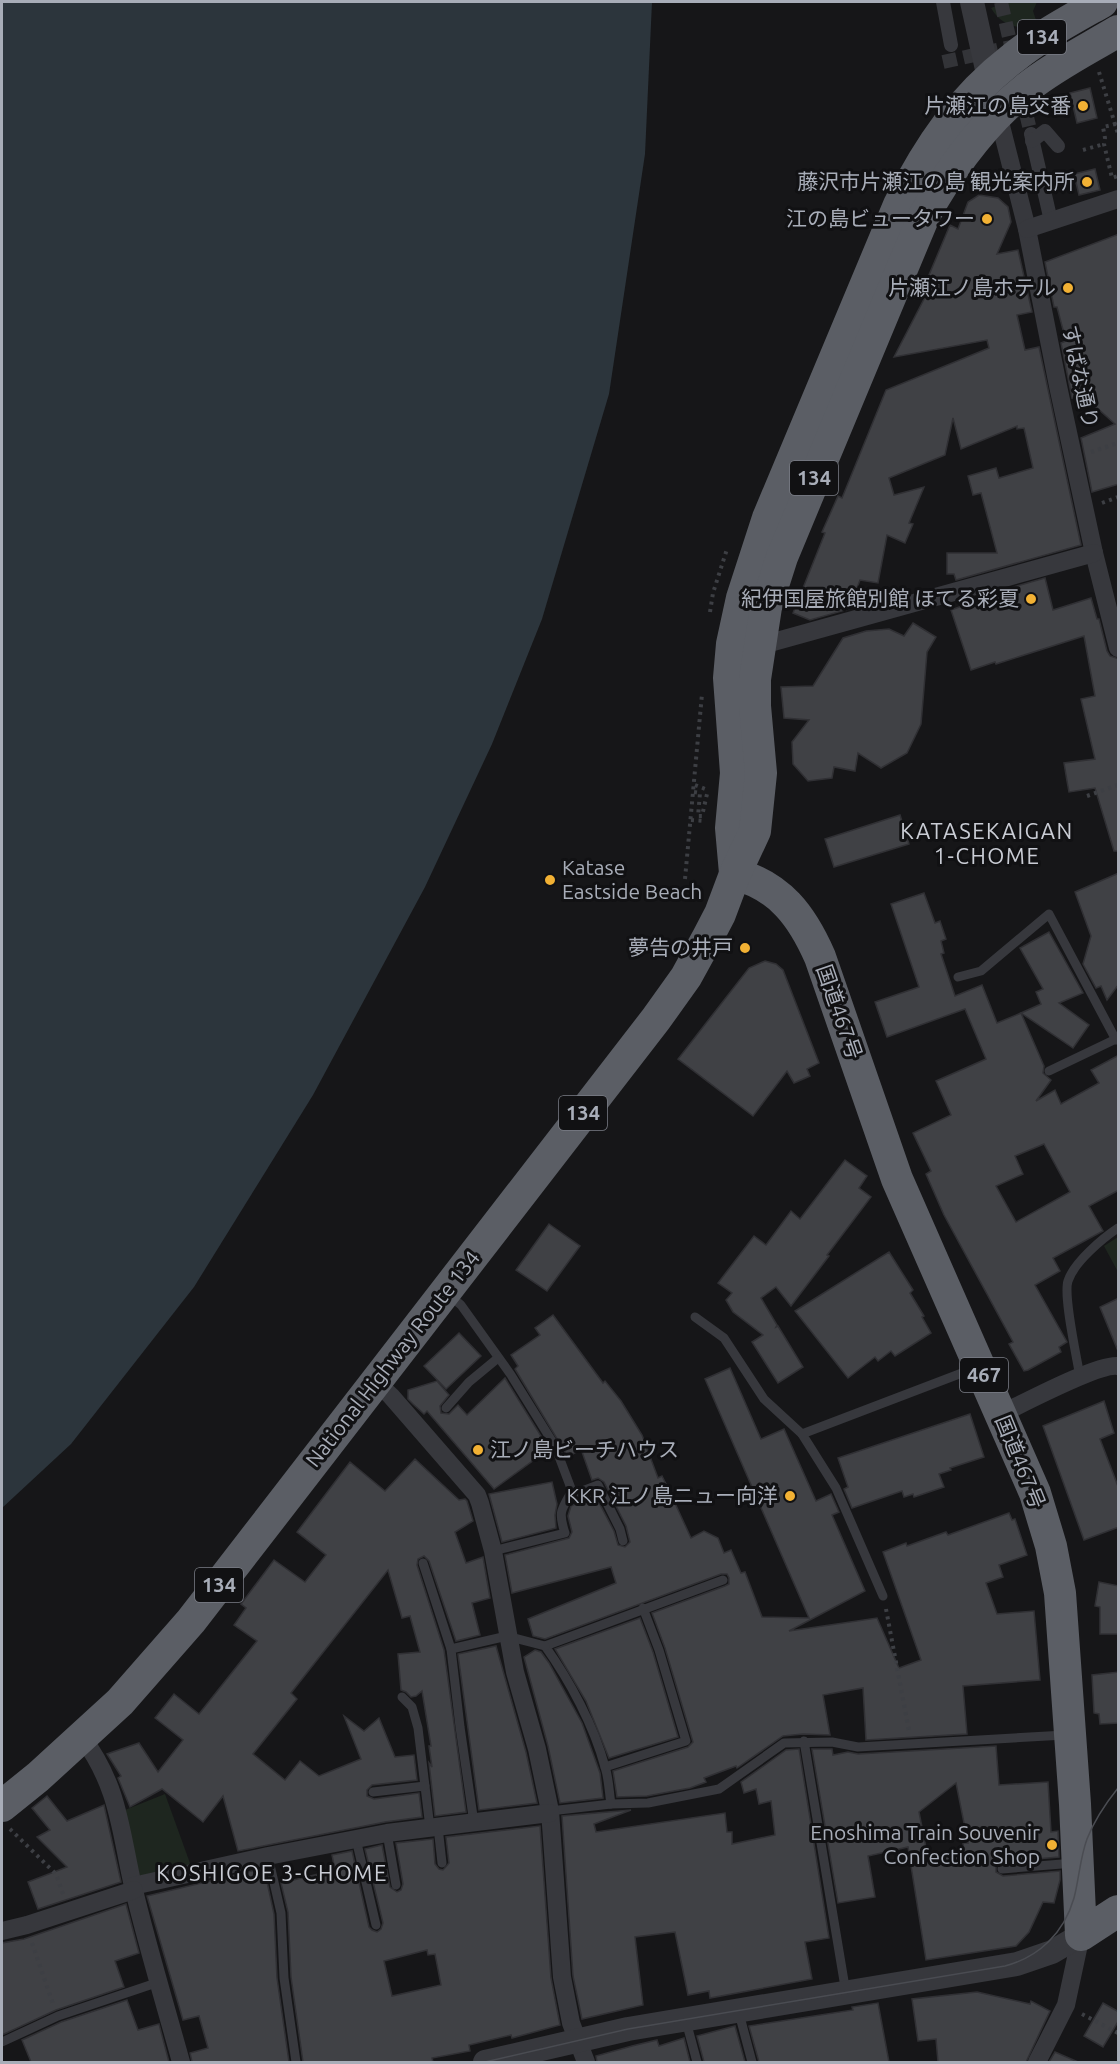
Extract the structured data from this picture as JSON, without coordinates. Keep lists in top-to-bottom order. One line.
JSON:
{"streets":{"highway":["134","国道467号","National Highway Route 134","467"],"street":["すばな通り"]},"crossings":[["すばな通り","National Highway Route 134"],["国道467号","National Highway Route 134"]],"districts":["KATASEKAIGAN 1-CHOME","KOSHIGOE 3-CHOME"],"places":["片瀬江の島交番","藤沢市片瀬江の島 観光案内所","江の島ビュータワー","片瀬江ノ島ホテル","紀伊国屋旅館別館 ほてる彩夏","Katase Eastside Beach","夢告の井戸","江ノ島ビーチハウス","KKR 江ノ島ニュー向洋","Enoshima Train Souvenir Confection Shop"]}
